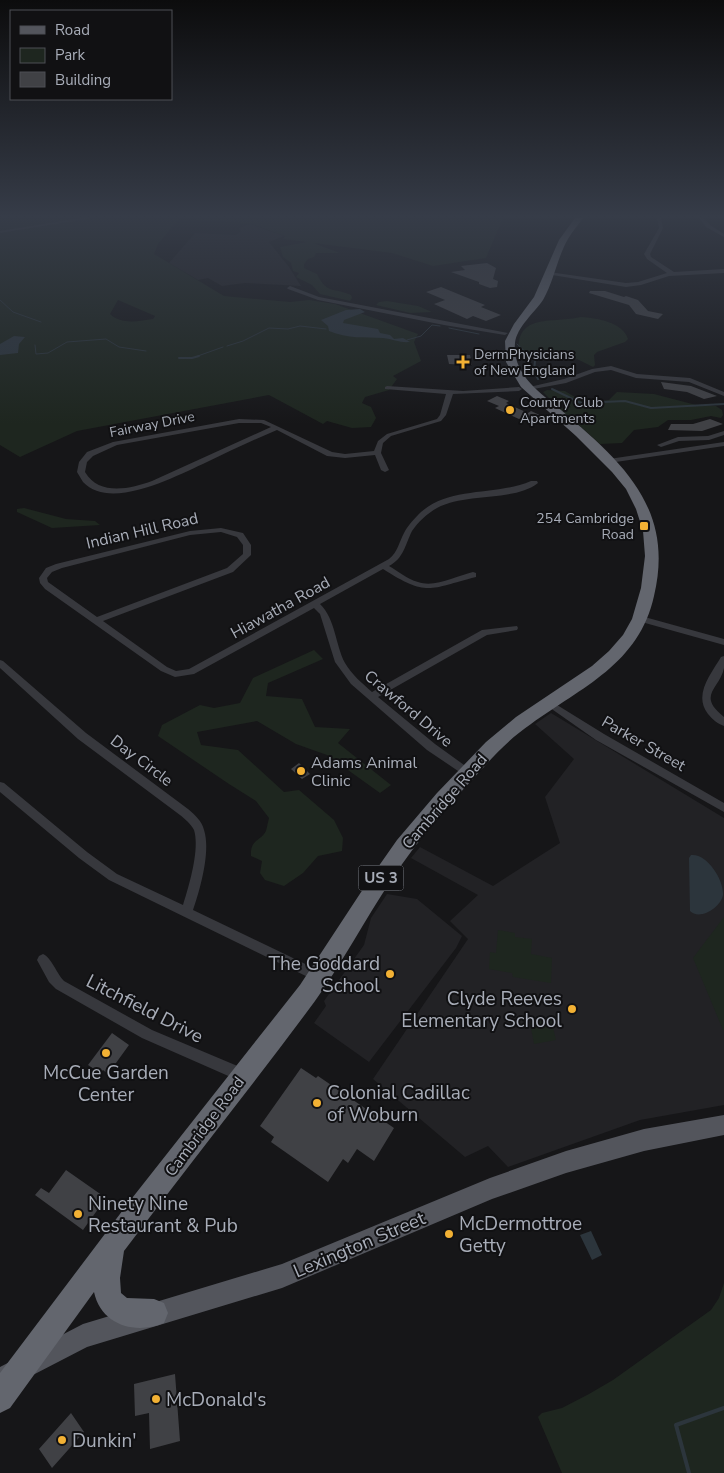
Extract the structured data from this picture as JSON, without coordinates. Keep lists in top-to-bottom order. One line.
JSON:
{"streets":{"highway":["Cambridge Road","US 3"],"main road":["Lexington Street"],"street":["Fairway Drive","Indian Hill Road","Hiawatha Road","Crawford Drive","Parker Street","Day Circle","Litchfield Drive"]},"crossings":[["Indian Hill Road","Hiawatha Road"],["Hiawatha Road","Crawford Drive"],["Crawford Drive","Cambridge Road"],["Parker Street","Cambridge Road"],["Cambridge Road","Litchfield Drive"],["Cambridge Road","Lexington Street"]],"places":{"health":["DermPhysicians of New England"],"other":["Country Club Apartments","Adams Animal Clinic","The Goddard School","Clyde Reeves Elementary School","McCue Garden Center","Colonial Cadillac of Woburn","Ninety Nine Restaurant & Pub","McDermottroe Getty","McDonald's","Dunkin'"],"transit":["254 Cambridge Road"]},"legend":["Road","Park","Building"]}
